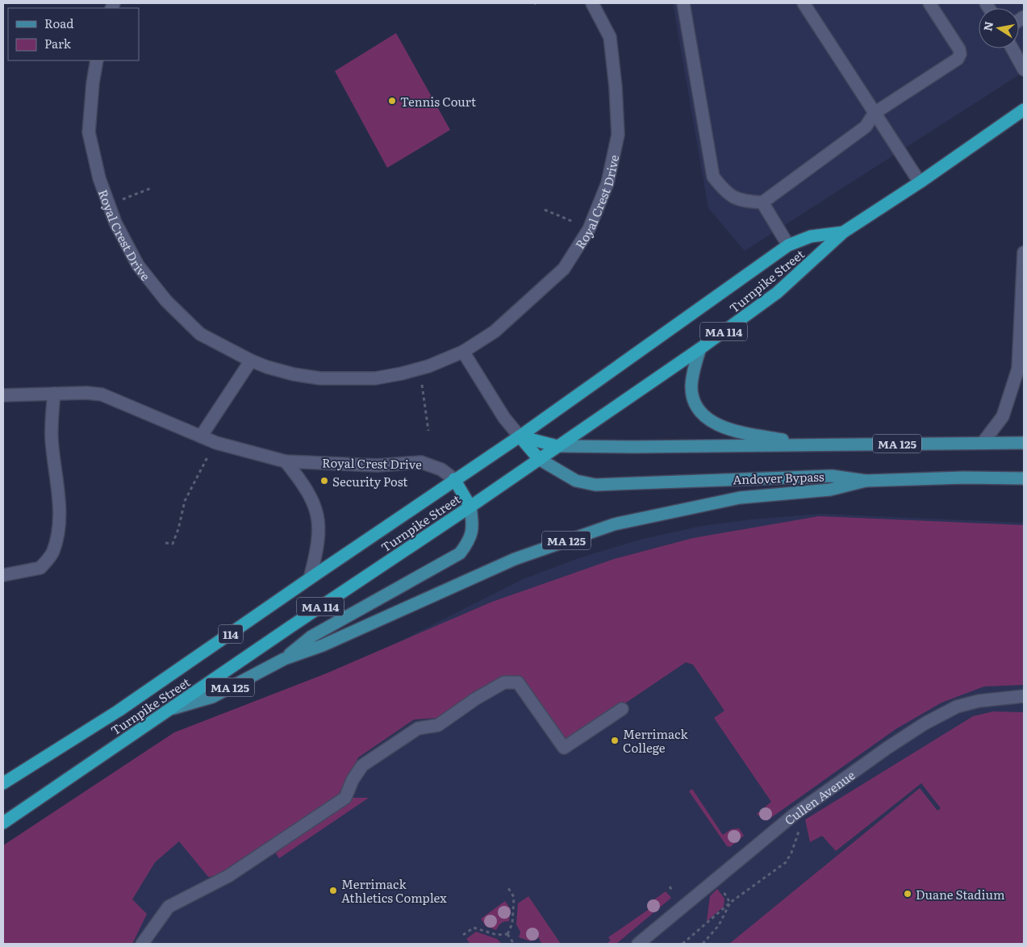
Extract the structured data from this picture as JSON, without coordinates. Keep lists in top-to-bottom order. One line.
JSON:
{"streets":{"highway":["Turnpike Street","MA 114","MA 125","114"],"main road":["Andover Bypass"],"street":["Royal Crest Drive","Cullen Avenue"]},"crossings":[["Royal Crest Drive","Turnpike Street"],["Turnpike Street","MA 125"],["Turnpike Street","Andover Bypass"],["MA 125","Andover Bypass"]],"places":["Tennis Court","Security Post","Merrimack College","Merrimack Athletics Complex","Duane Stadium"],"legend":["Road","Park"],"north":"left"}
